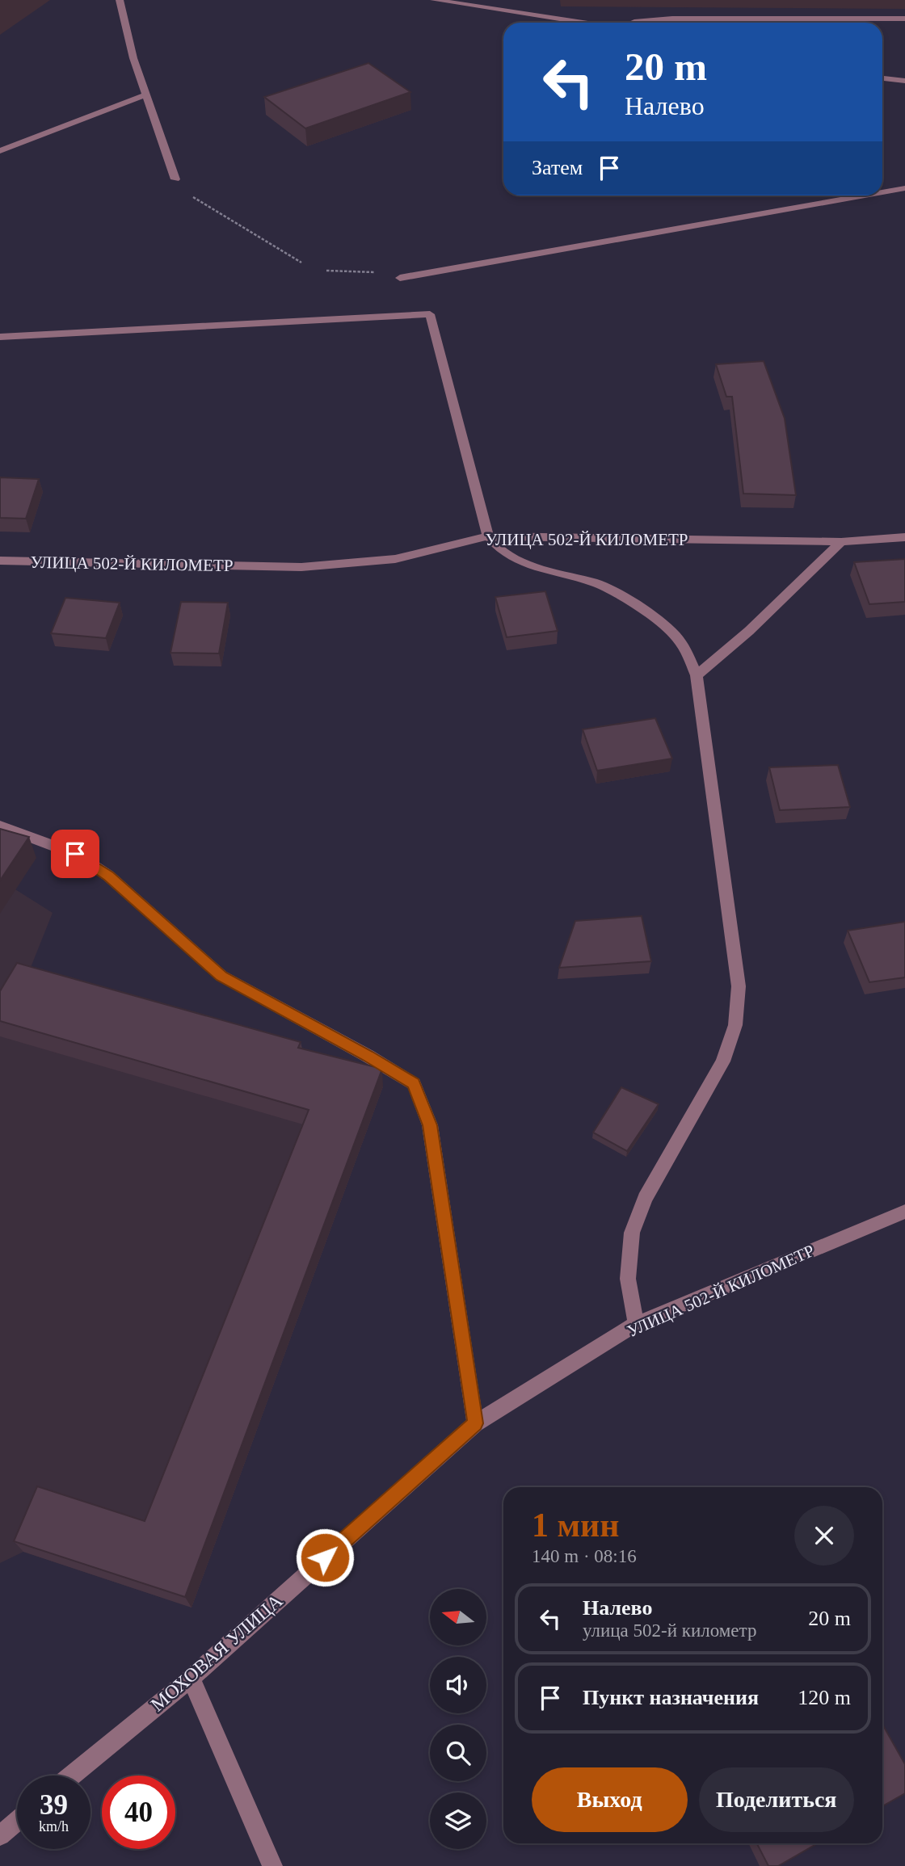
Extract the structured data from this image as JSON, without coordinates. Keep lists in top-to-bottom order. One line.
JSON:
{"streets":{"street":["УЛИЦА 502-Й КИЛОМЕТР","МОХОВАЯ УЛИЦА"]},"crossings":[["УЛИЦА 502-Й КИЛОМЕТР","МОХОВАЯ УЛИЦА"]],"north":"left","page":{"turn":["20 m","Налево"],"then":"Затем","heading":["1 мин","140 m · 08:16"],"list":[{"name":"Налево","note":"улица 502-й километр","value":"20 m"},{"name":"Пункт назначения","value":"120 m"}],"buttons":["Выход","Поделиться"],"speed":"39 km/h","limit":"40"}}
